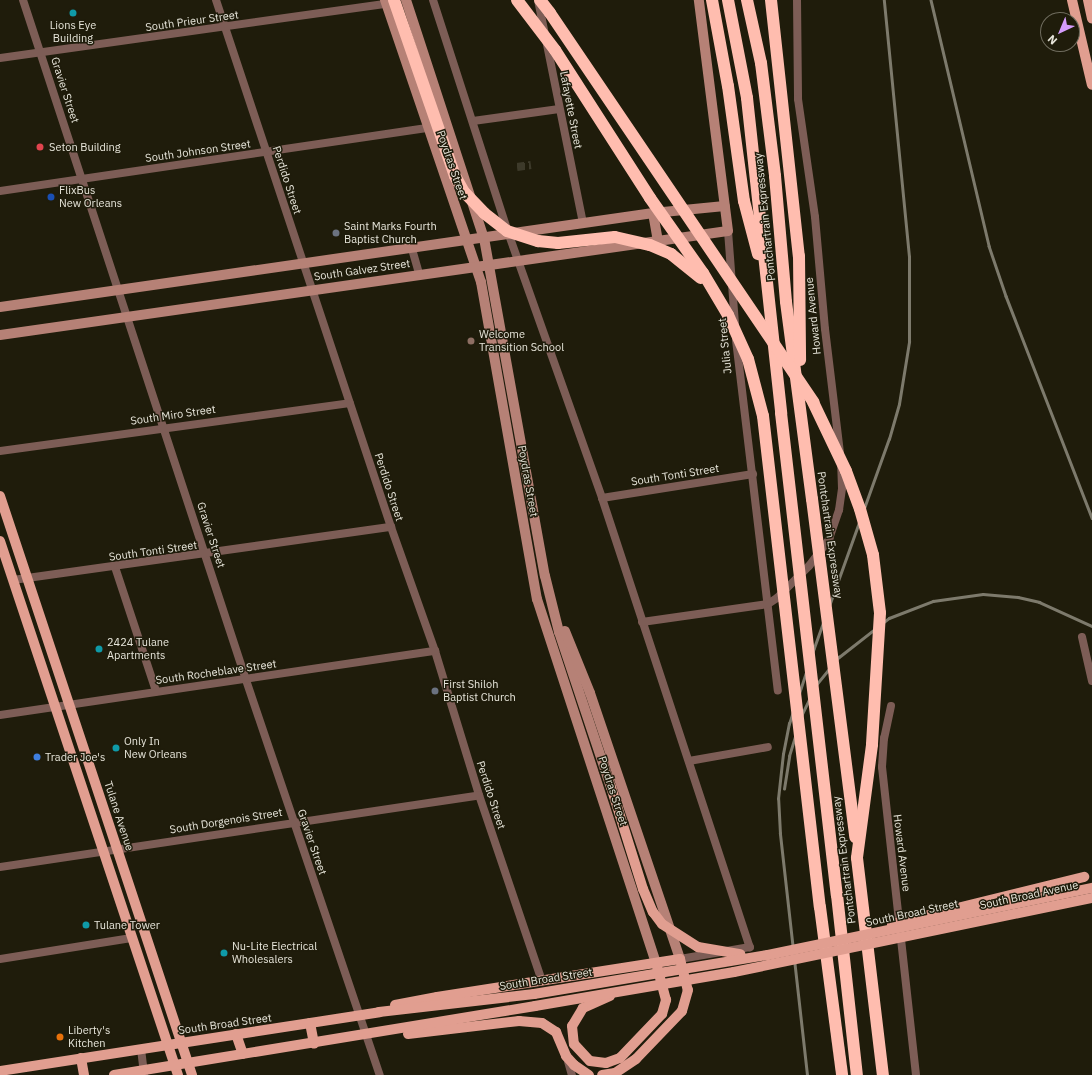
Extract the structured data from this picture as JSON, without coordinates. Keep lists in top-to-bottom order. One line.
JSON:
{"streets":{"highway":["Pontchartrain Expressway"],"main road":["Poydras Street","South Galvez Street","Julia Street","Tulane Avenue","South Broad Street"],"street":["South Prieur Street","Gravier Street","Lafayette Street","South Johnson Street","Perdido Street","Howard Avenue","South Miro Street","South Tonti Street","South Rocheblave Street","South Dorgenois Street","South Broad Avenue"]},"crossings":[["South Prieur Street","Gravier Street"],["South Prieur Street","Poydras Street"],["South Prieur Street","Perdido Street"],["Gravier Street","South Johnson Street"],["Gravier Street","South Galvez Street"],["Gravier Street","South Miro Street"],["Gravier Street","South Tonti Street"],["Gravier Street","South Rocheblave Street"],["Gravier Street","South Dorgenois Street"],["Gravier Street","South Broad Street"],["Lafayette Street","South Galvez Street"],["South Johnson Street","Poydras Street"],["South Johnson Street","Perdido Street"],["Poydras Street","South Galvez Street"],["Perdido Street","South Galvez Street"],["Perdido Street","South Miro Street"],["Perdido Street","South Tonti Street"],["Perdido Street","South Rocheblave Street"],["Perdido Street","South Dorgenois Street"],["South Galvez Street","Julia Street"],["Howard Avenue","Julia Street"],["Howard Avenue","South Broad Avenue"],["Julia Street","South Tonti Street"],["South Tonti Street","Tulane Avenue"],["South Rocheblave Street","Tulane Avenue"],["Tulane Avenue","South Dorgenois Street"],["Tulane Avenue","South Broad Street"]],"places":["Lions Eye Building","Seton Building","FlixBus New Orleans","Saint Marks Fourth Baptist Church","Welcome Transition School","2424 Tulane Apartments","First Shiloh Baptist Church","Only In New Orleans","Trader Joe's","Tulane Tower","Nu-Lite Electrical Wholesalers","Liberty's Kitchen"],"north":"bottom left"}
